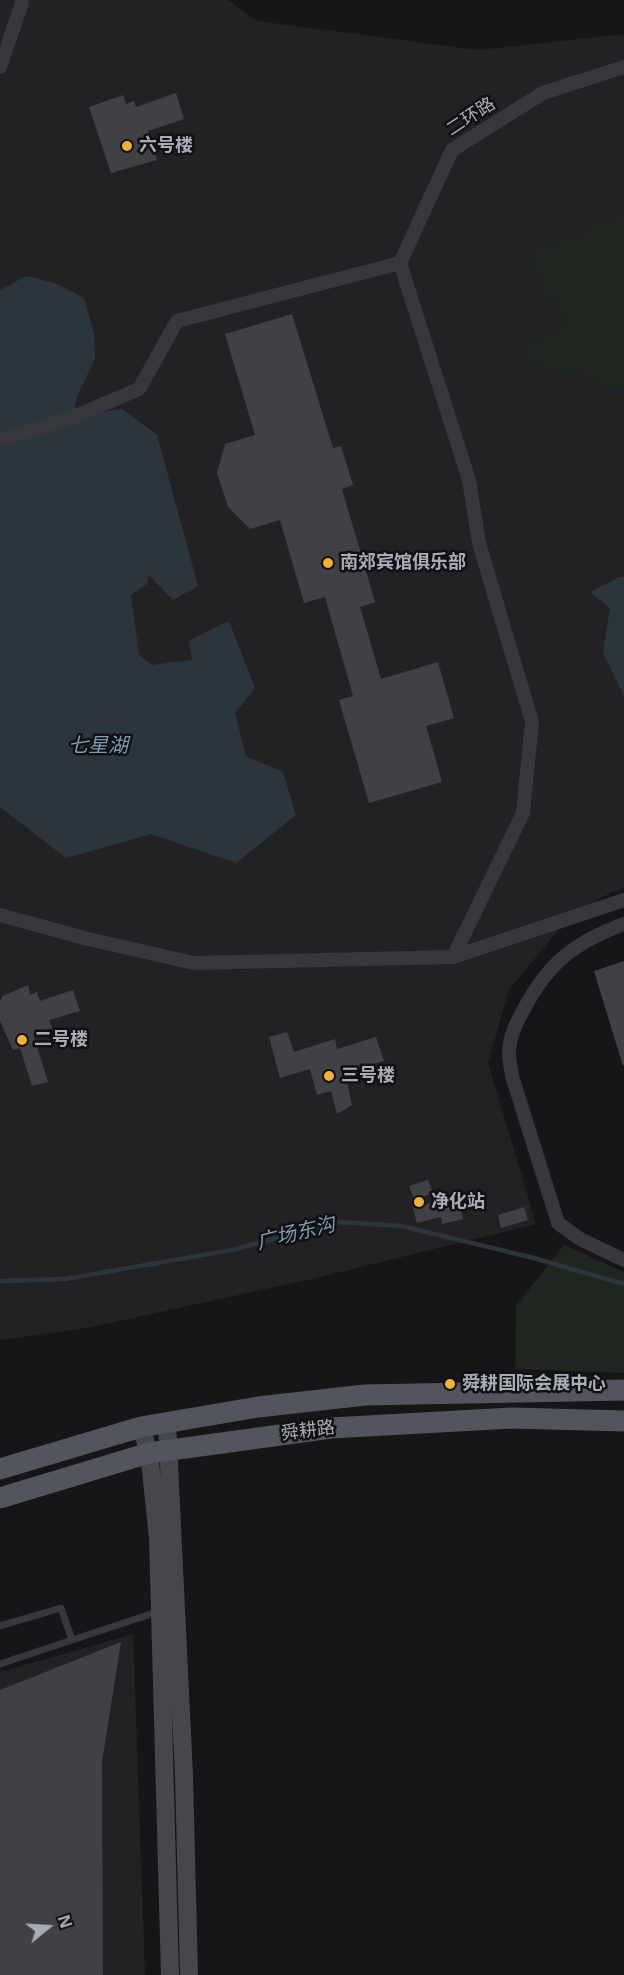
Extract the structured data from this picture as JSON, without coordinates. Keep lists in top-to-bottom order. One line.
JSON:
{"streets":{"main road":["舜耕路"],"street":["二环路"]},"water":["七星湖","广场东沟"],"places":["六号楼","南郊宾馆俱乐部","二号楼","三号楼","净化站","舜耕国际会展中心"],"north":"right"}
